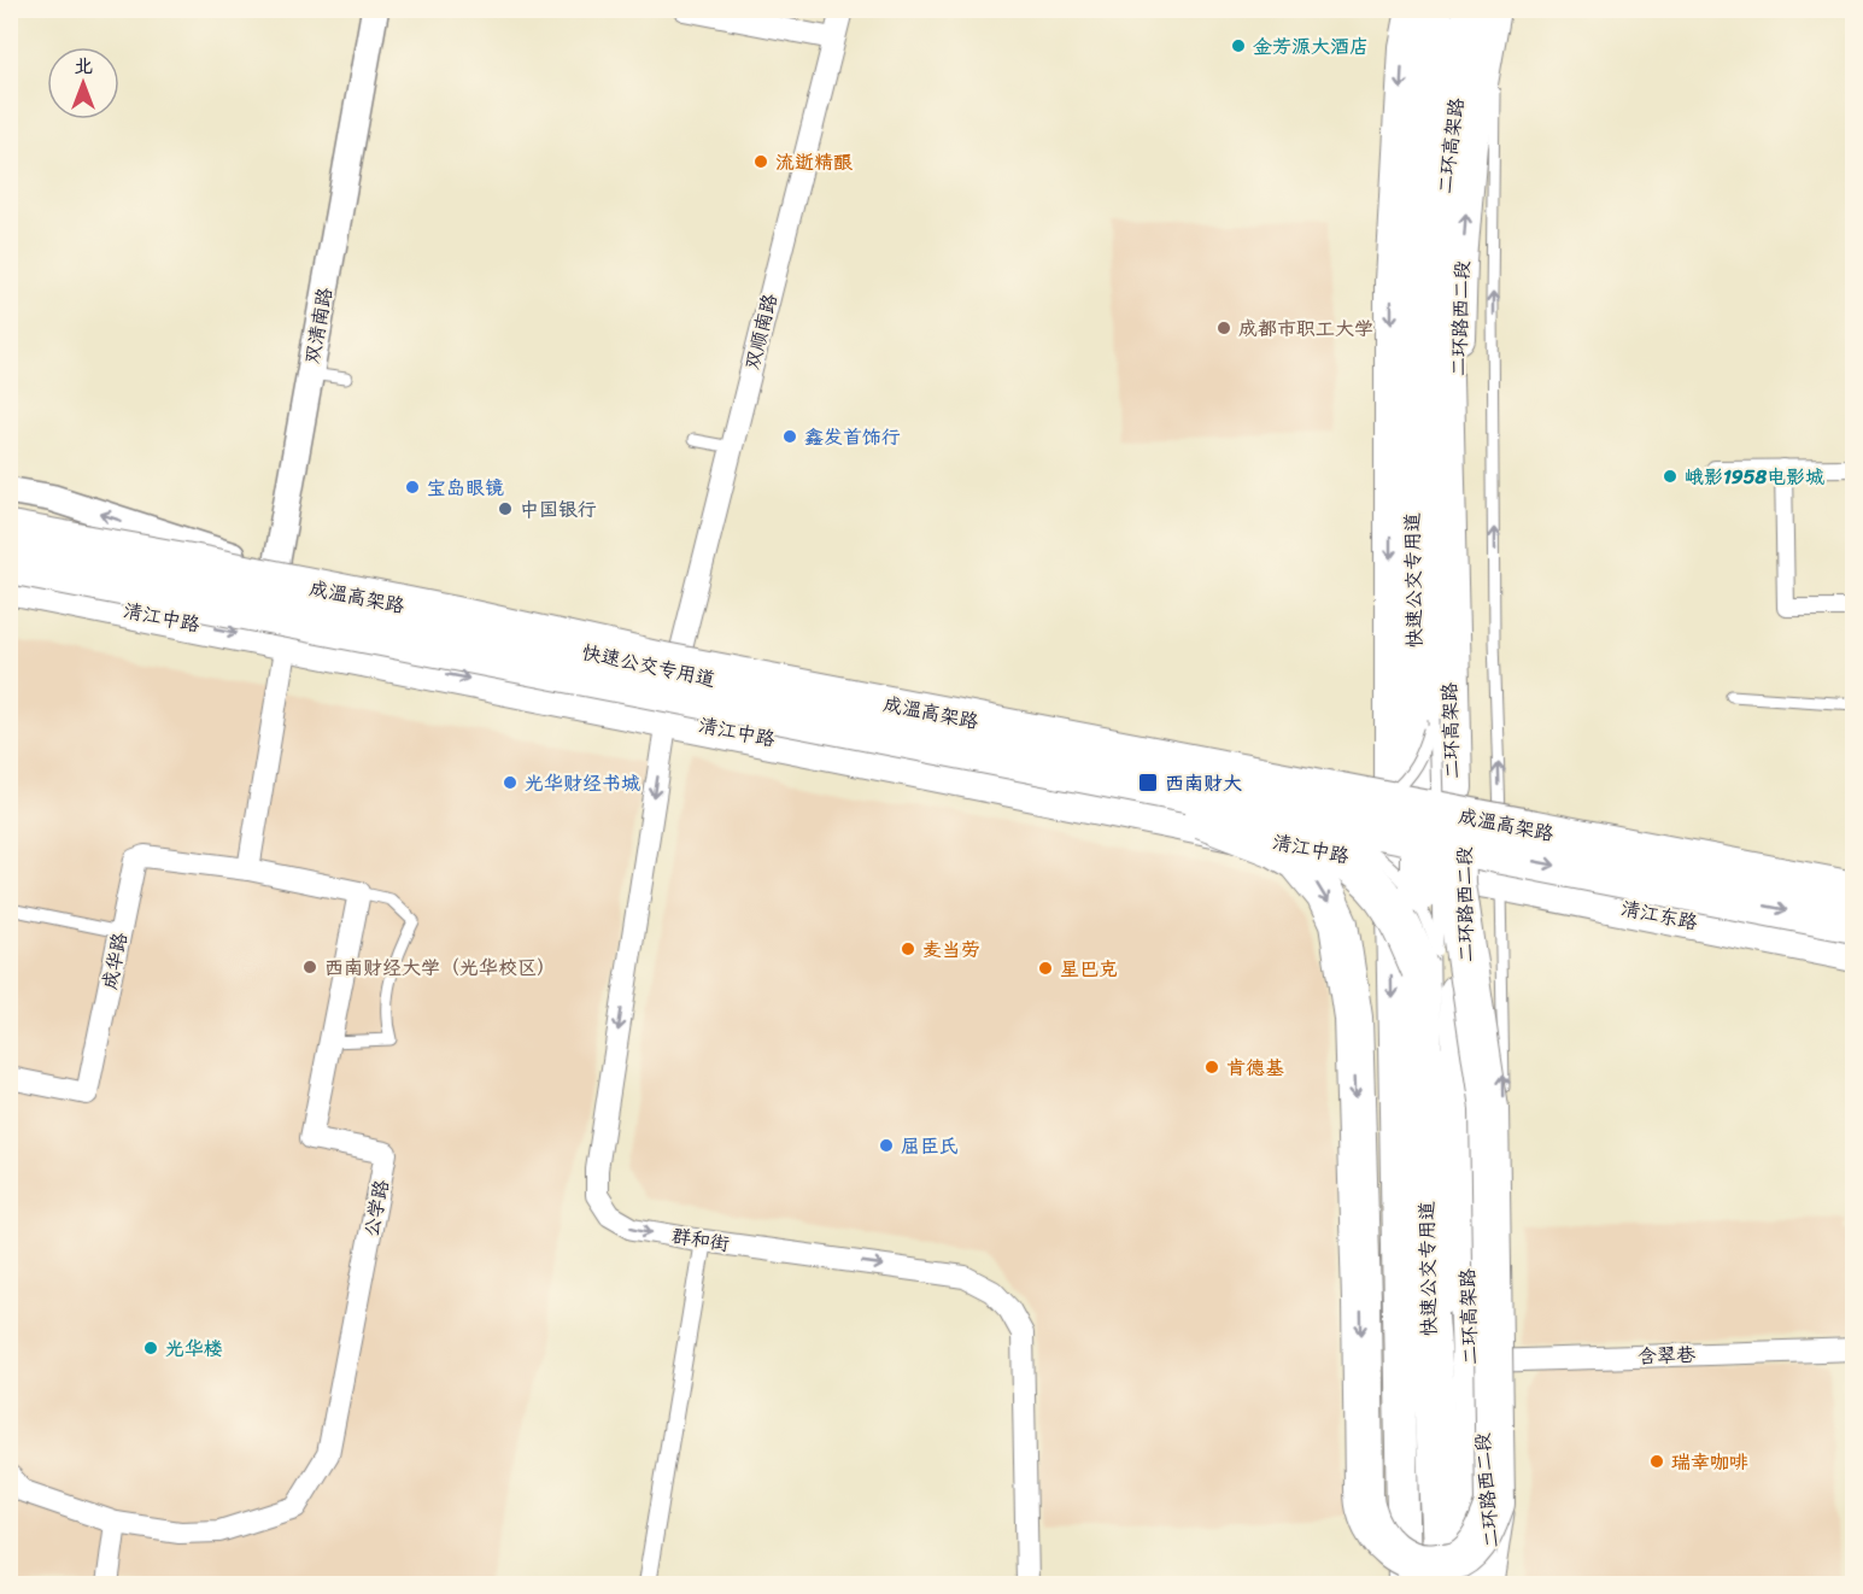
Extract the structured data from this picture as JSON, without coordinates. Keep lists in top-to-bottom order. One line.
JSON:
{"streets":{"highway":["二环高架路","成温高架路"],"main road":["二环路西二段","清江中路","清江东路"],"street":["双清南路","双顺南路","成华路","公学路","群和街","含翠巷"],"lane":["快速公交专用道"]},"crossings":[["二环高架路","二环路西二段"],["二环高架路","快速公交专用道"],["二环高架路","清江中路"],["二环高架路","清江东路"],["二环路西二段","清江中路"],["二环路西二段","清江东路"],["二环路西二段","含翠巷"],["双清南路","清江中路"],["清江中路","清江东路"],["清江中路","群和街"]],"places":{"other":["金芳源大酒店","流逝精酿","成都市职工大学","鑫发首饰行","峨影1958电影城","宝岛眼镜","中国银行","光华财经书城","麦当劳","西南财经大学（光华校区）","星巴克","肯德基","屈臣氏","光华楼","瑞幸咖啡"],"transit":["西南财大"]},"north":"top"}
